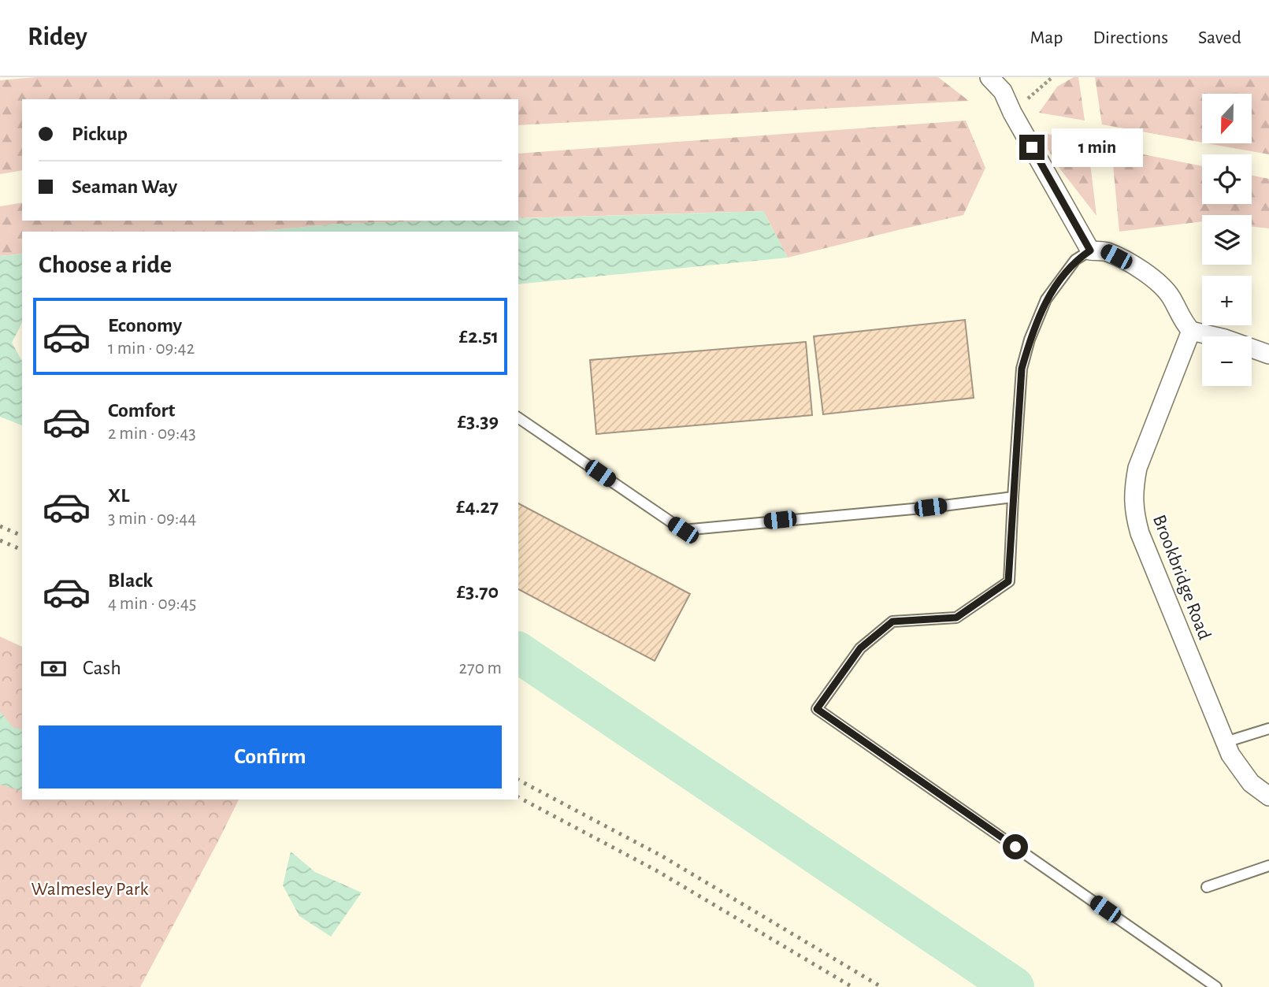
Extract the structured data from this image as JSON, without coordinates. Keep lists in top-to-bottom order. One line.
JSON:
{"streets":{"street":["Brookbridge Road"]},"parks":["Walmesley Park"],"north":"bottom","page":{"header":"Ridey","nav":["Map","Directions","Saved"],"map_buttons":["+","−"],"banner":["Pickup","Seaman Way"],"bubble":"1 min","heading":"Choose a ride","list":[{"name":"Economy","note":"1 min · 09:42","value":"£2.51"},{"name":"Comfort","note":"2 min · 09:43","value":"£3.39"},{"name":"XL","note":"3 min · 09:44","value":"£4.27"},{"name":"Black","note":"4 min · 09:45","value":"£3.70"}],"pay":["Cash","270 m"],"buttons":"Confirm"}}
